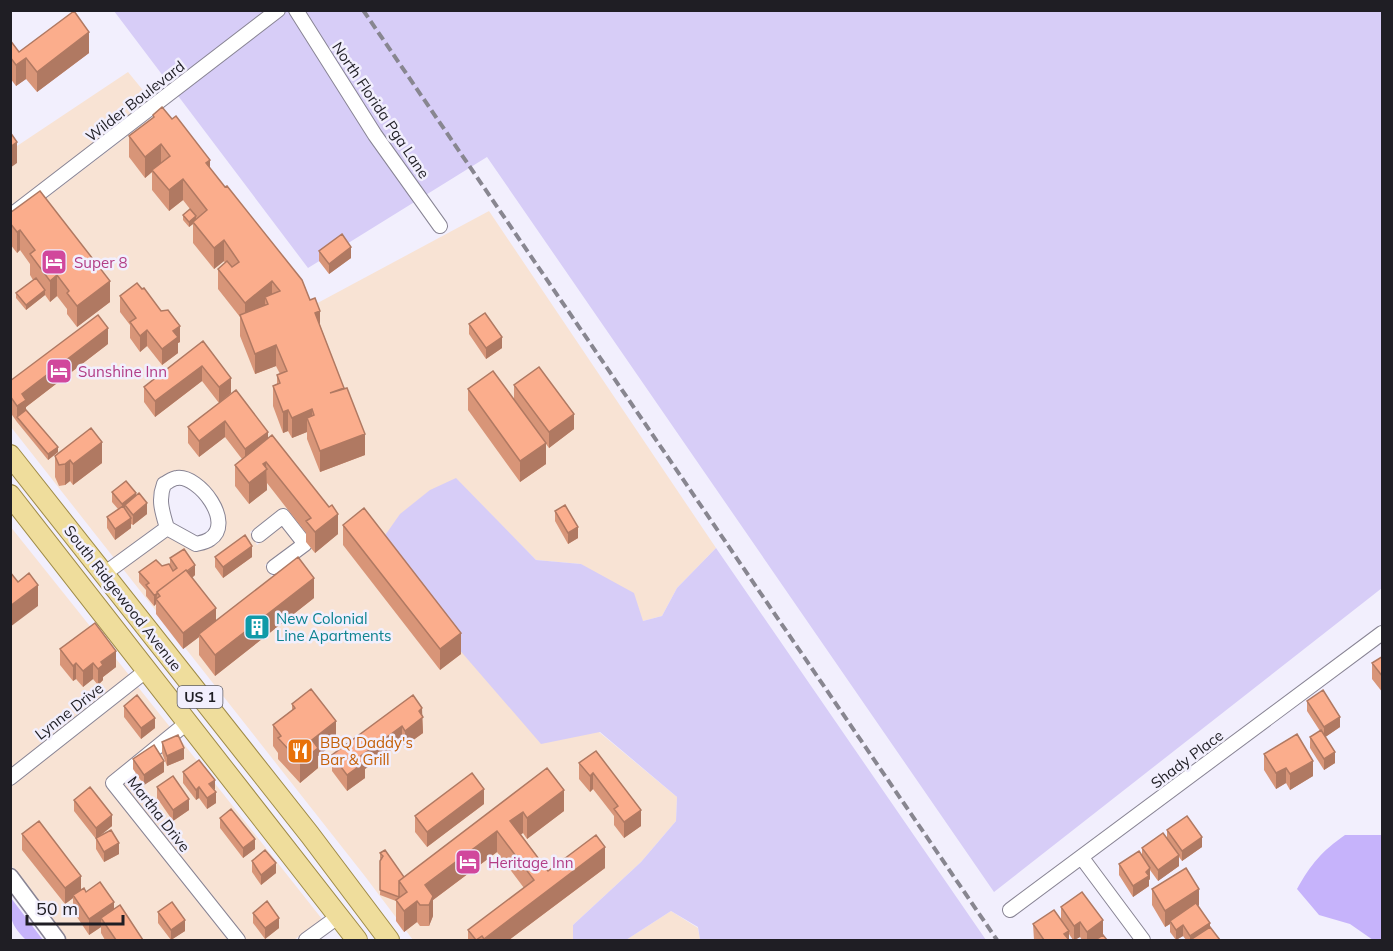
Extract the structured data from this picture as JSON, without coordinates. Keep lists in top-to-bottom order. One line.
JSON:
{"streets":{"main road":["South Ridgewood Avenue","US 1"],"street":["Wilder Boulevard","North Florida Pga Lane","Lynne Drive","Shady Place","Martha Drive"]},"crossings":[["South Ridgewood Avenue","Lynne Drive"],["South Ridgewood Avenue","Martha Drive"]],"places":{"hotel":["Super 8","Sunshine Inn","Heritage Inn"],"building":["New Colonial Line Apartments"],"restaurant":["BBQ Daddy's Bar & Grill"]},"scale_bar":"50 m"}
